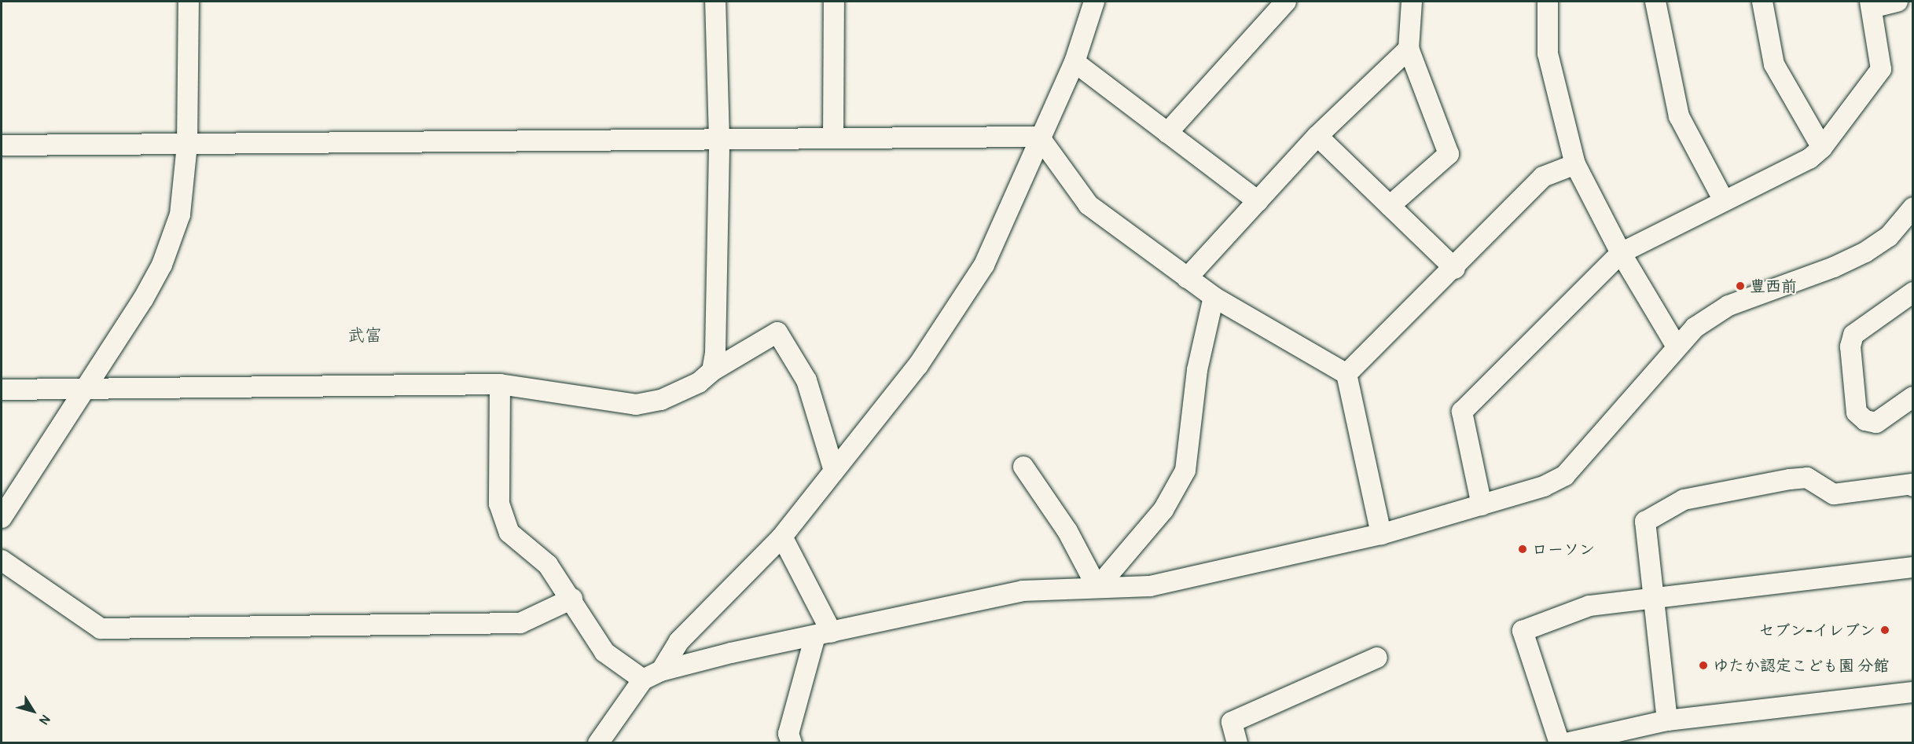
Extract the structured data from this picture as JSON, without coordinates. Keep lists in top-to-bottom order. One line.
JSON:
{"districts":["武富"],"places":["豊西前","ローソン","セブン-イレブン","ゆたか認定こども園 分館"],"north":"bottom right"}
